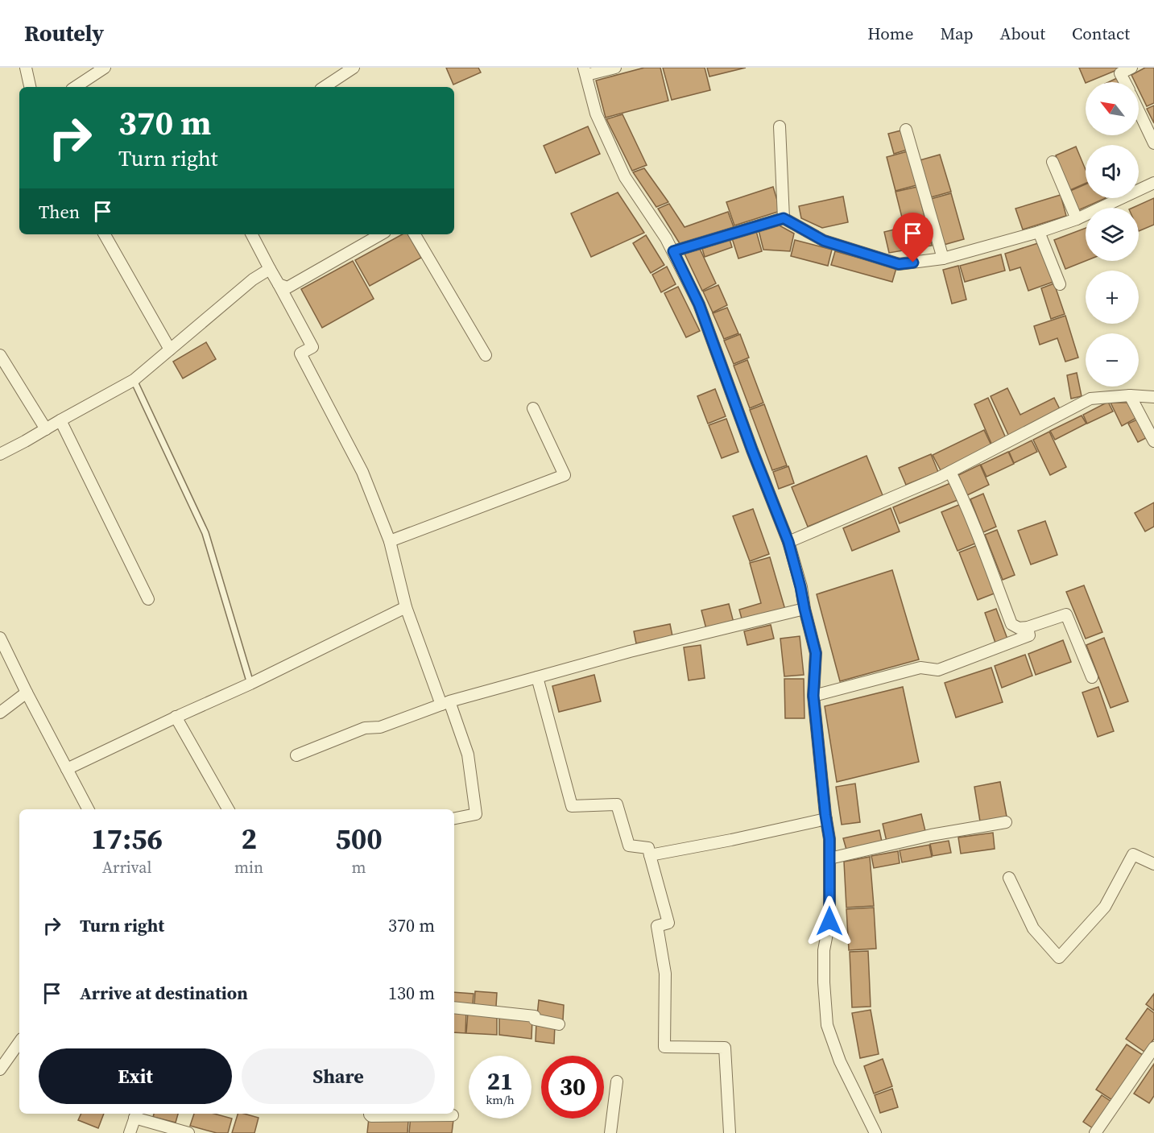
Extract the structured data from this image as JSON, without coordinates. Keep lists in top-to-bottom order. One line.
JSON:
{"north":"top left","page":{"header":"Routely","nav":["Home","Map","About","Contact"],"map_buttons":["+","−"],"turn":["370 m","Turn right"],"then":"Then","eta":["17:56","Arrival","2","min","500","m"],"list":[{"name":"Turn right","value":"370 m"},{"name":"Arrive at destination","value":"130 m"}],"buttons":["Exit","Share"],"speed":"21 km/h","limit":"30"}}
